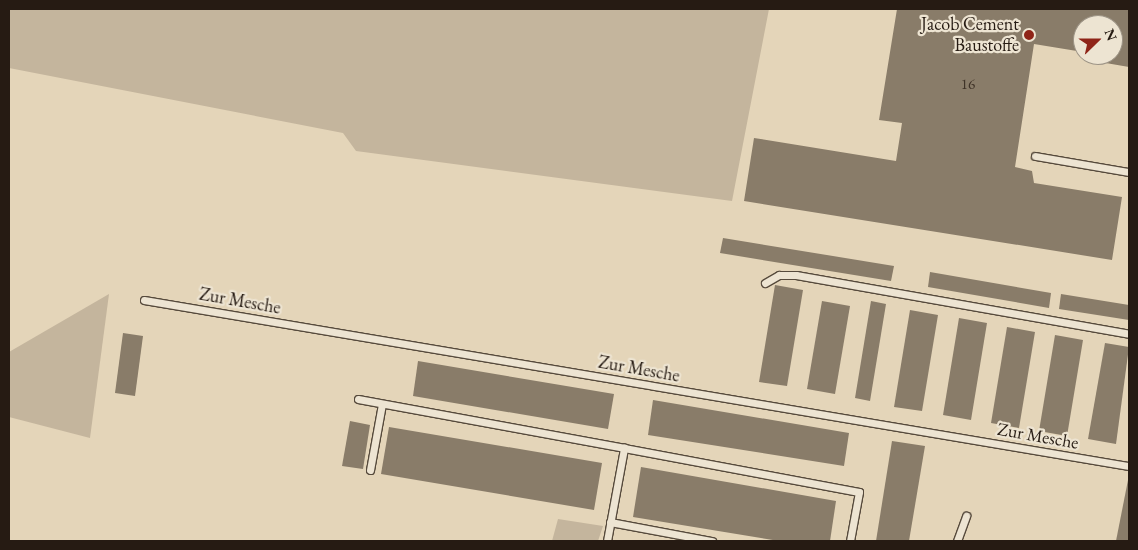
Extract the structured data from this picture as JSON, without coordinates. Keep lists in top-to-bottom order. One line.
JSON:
{"streets":{"lane":["Zur Mesche"]},"places":["Jacob Cement Baustoffe"],"house_numbers":["16"],"north":"right"}
